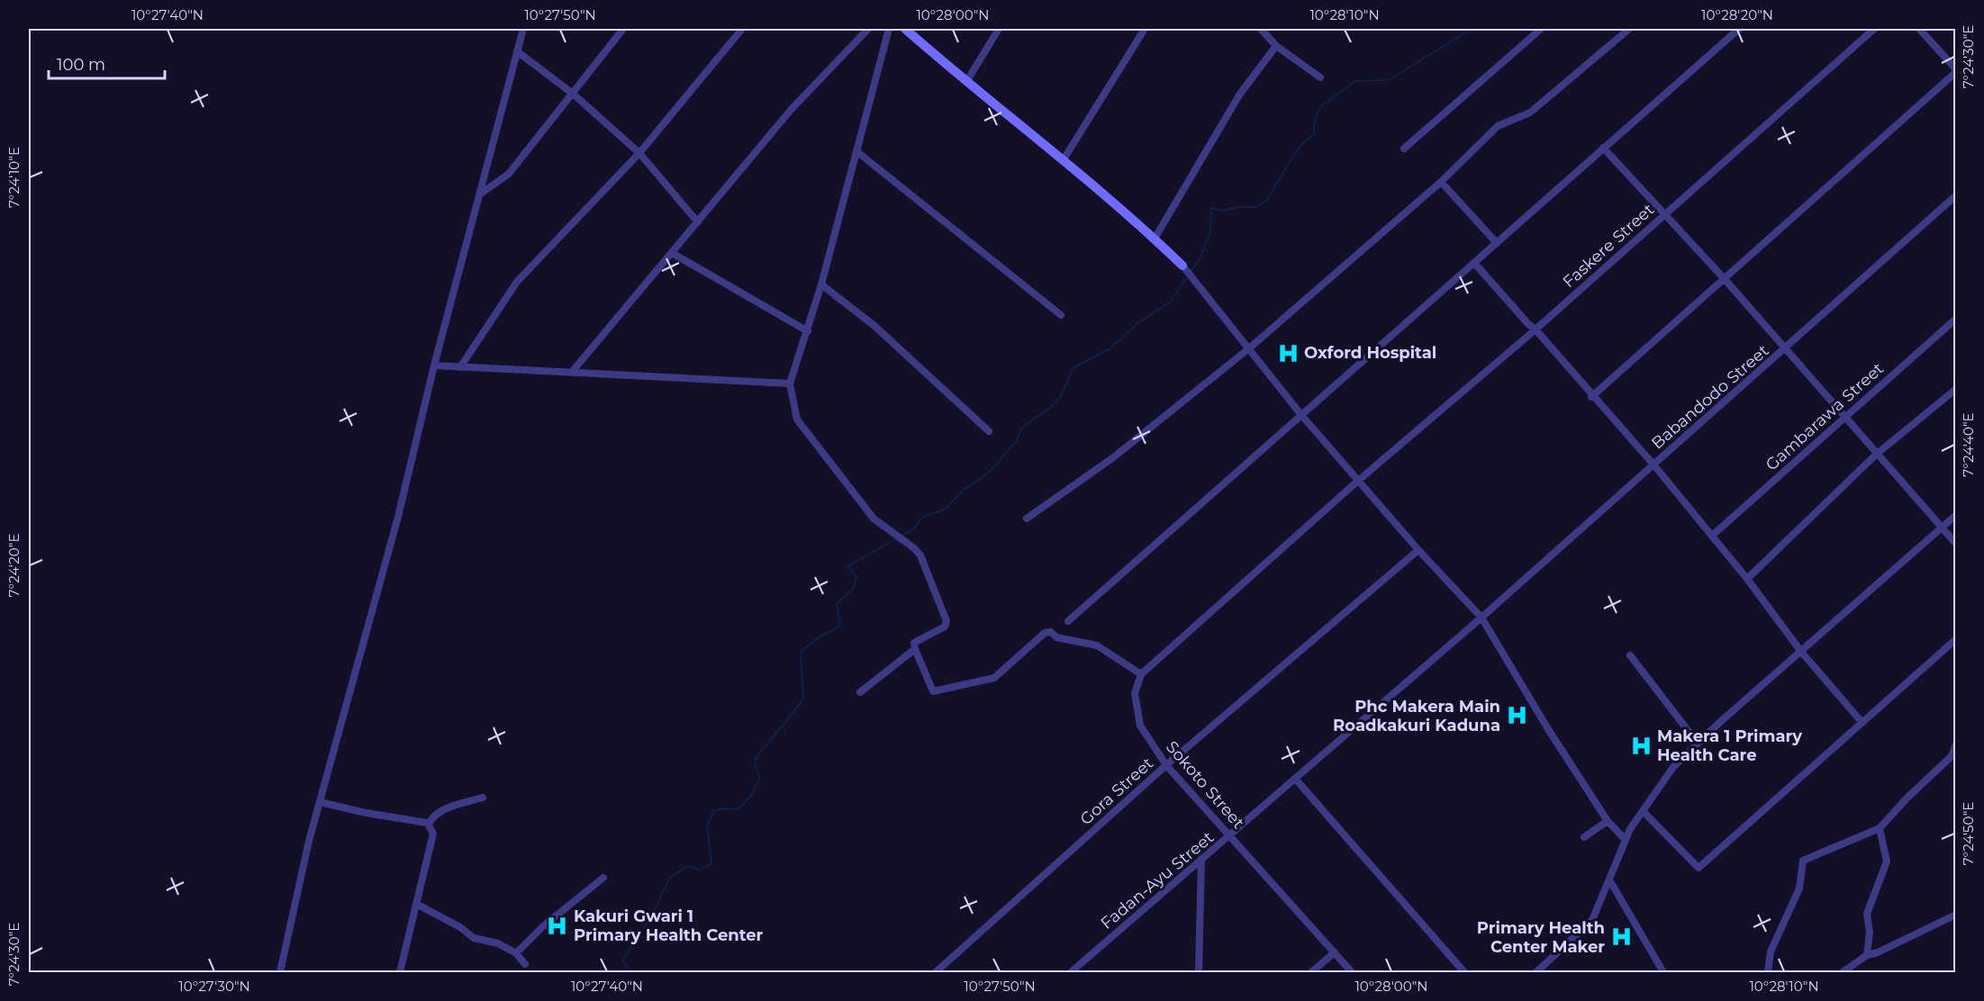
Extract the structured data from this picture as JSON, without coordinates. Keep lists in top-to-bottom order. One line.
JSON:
{"streets":{"street":["Faskere Street","Babandodo Street","Gambarawa Street","Sokoto Street","Gora Street","Fadan-Ayu Street"]},"crossings":[["Babandodo Street","Fadan-Ayu Street"],["Sokoto Street","Gora Street"],["Sokoto Street","Fadan-Ayu Street"]],"places":{"hospital":["Oxford Hospital","Phc Makera Main Roadkakuri Kaduna","Makera 1 Primary Health Care","Kakuri Gwari 1 Primary Health Center","Primary Health Center Maker"]},"scale_bar":"100 m","coordinates":["10°27'40\"N","10°27'50\"N","10°28'00\"N","10°28'10\"N","10°28'20\"N","7°24'30\"E","7°24'10\"E","7°24'40\"E","7°24'20\"E","7°24'50\"E","10°27'30\"N"]}
